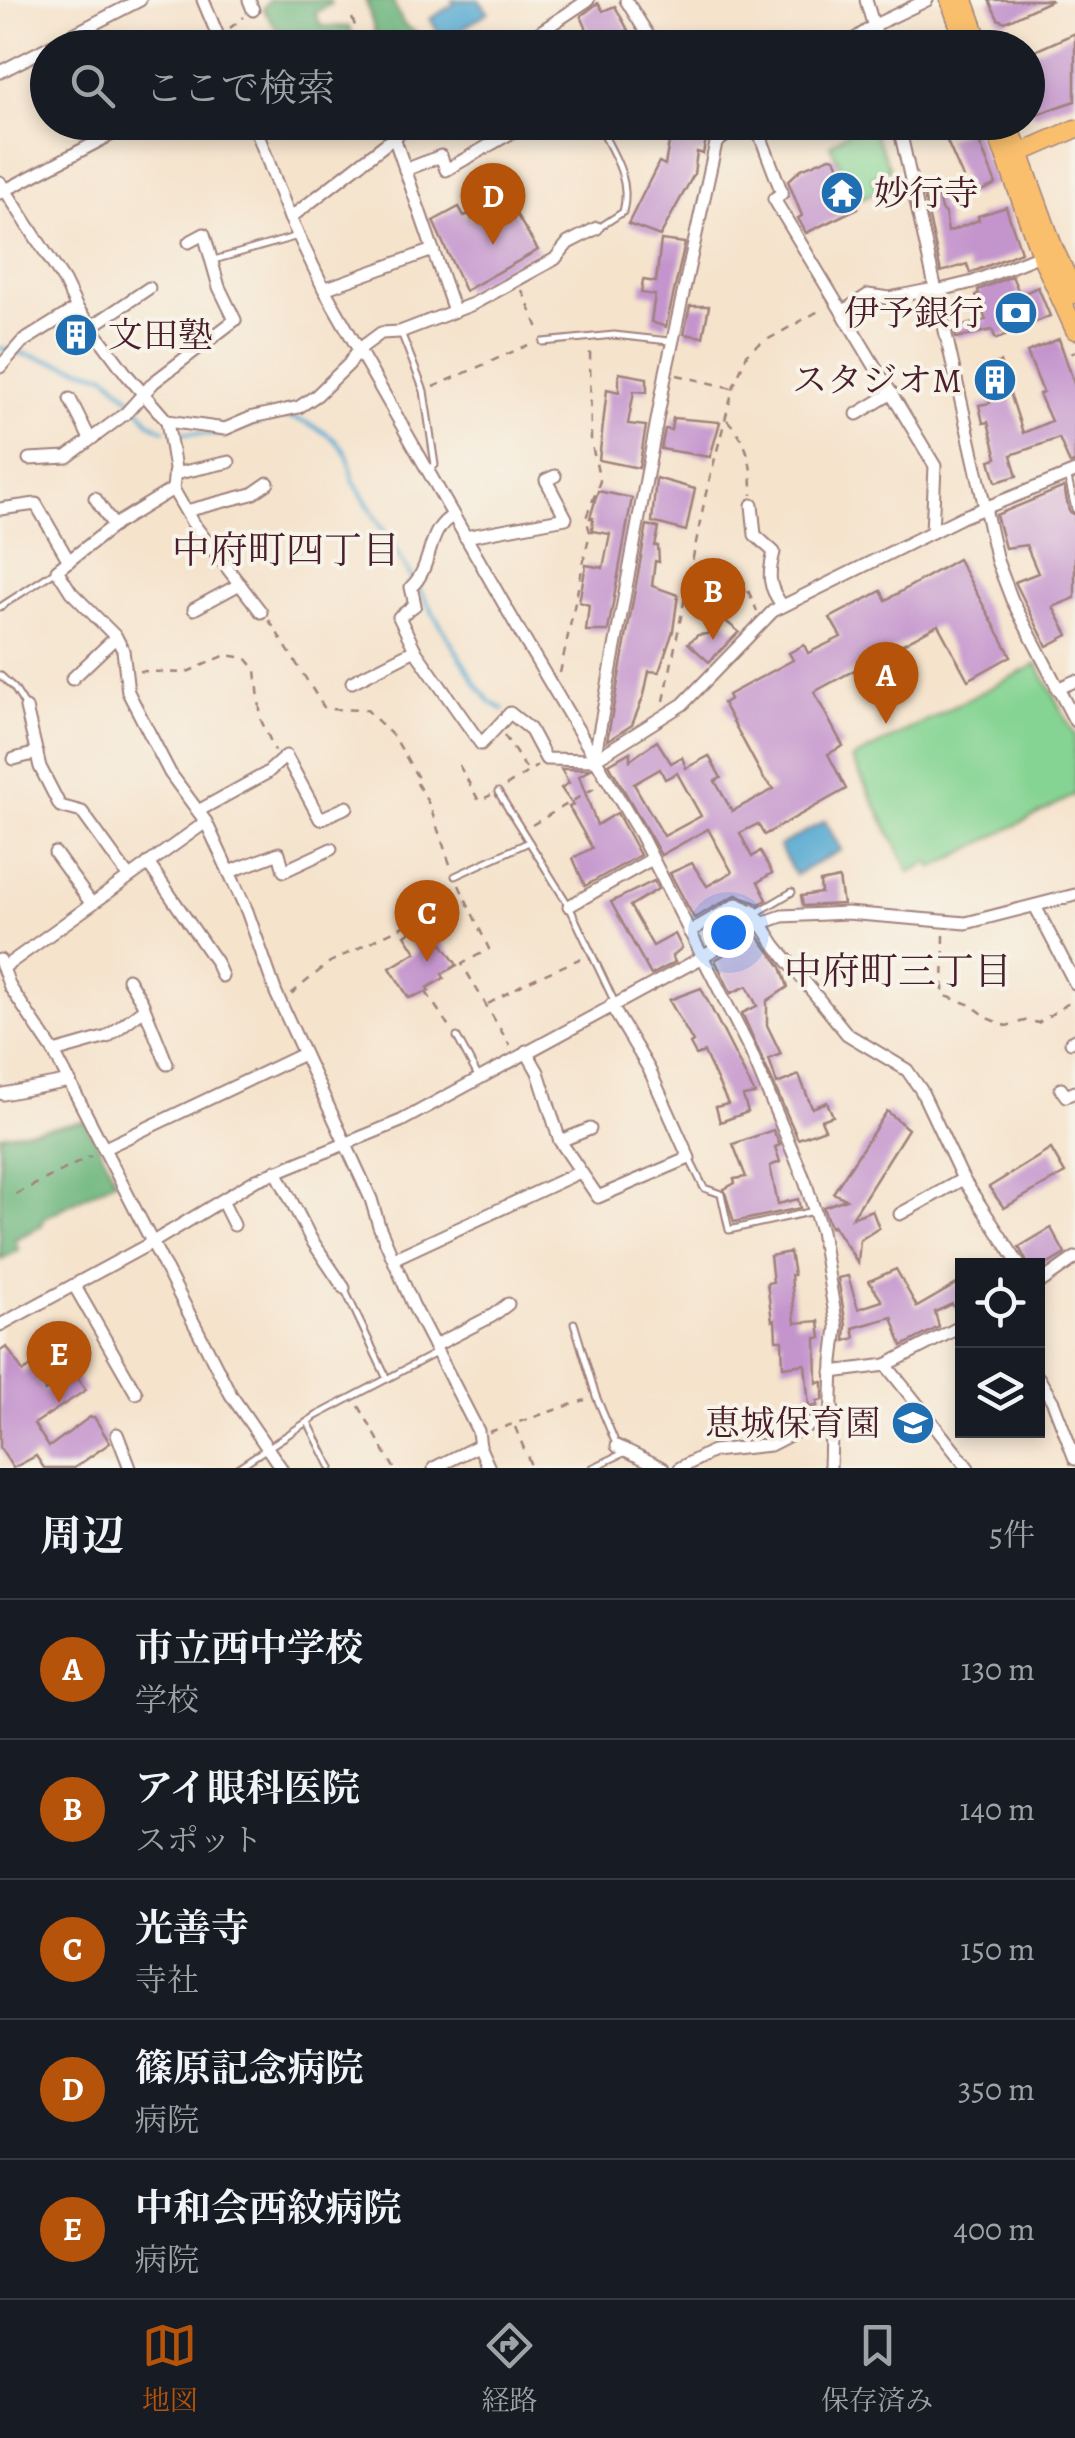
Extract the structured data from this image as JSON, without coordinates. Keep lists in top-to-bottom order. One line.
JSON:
{"districts":["中府町四丁目","中府町三丁目"],"places":{"temple":["妙行寺"],"bank":["伊予銀行"],"building":["文田塾","スタジオM"],"school or university":["恵城保育園"]},"page":{"search":"ここで検索","pins":["D","B","A","C","E"],"heading":["周辺","5件"],"list":[{"mark":"A","name":"市立西中学校","note":"学校","value":"130 m"},{"mark":"B","name":"アイ眼科医院","note":"スポット","value":"140 m"},{"mark":"C","name":"光善寺","note":"寺社","value":"150 m"},{"mark":"D","name":"篠原記念病院","note":"病院","value":"350 m"},{"mark":"E","name":"中和会西紋病院","note":"病院","value":"400 m"}],"nav":["地図","経路","保存済み"]}}
